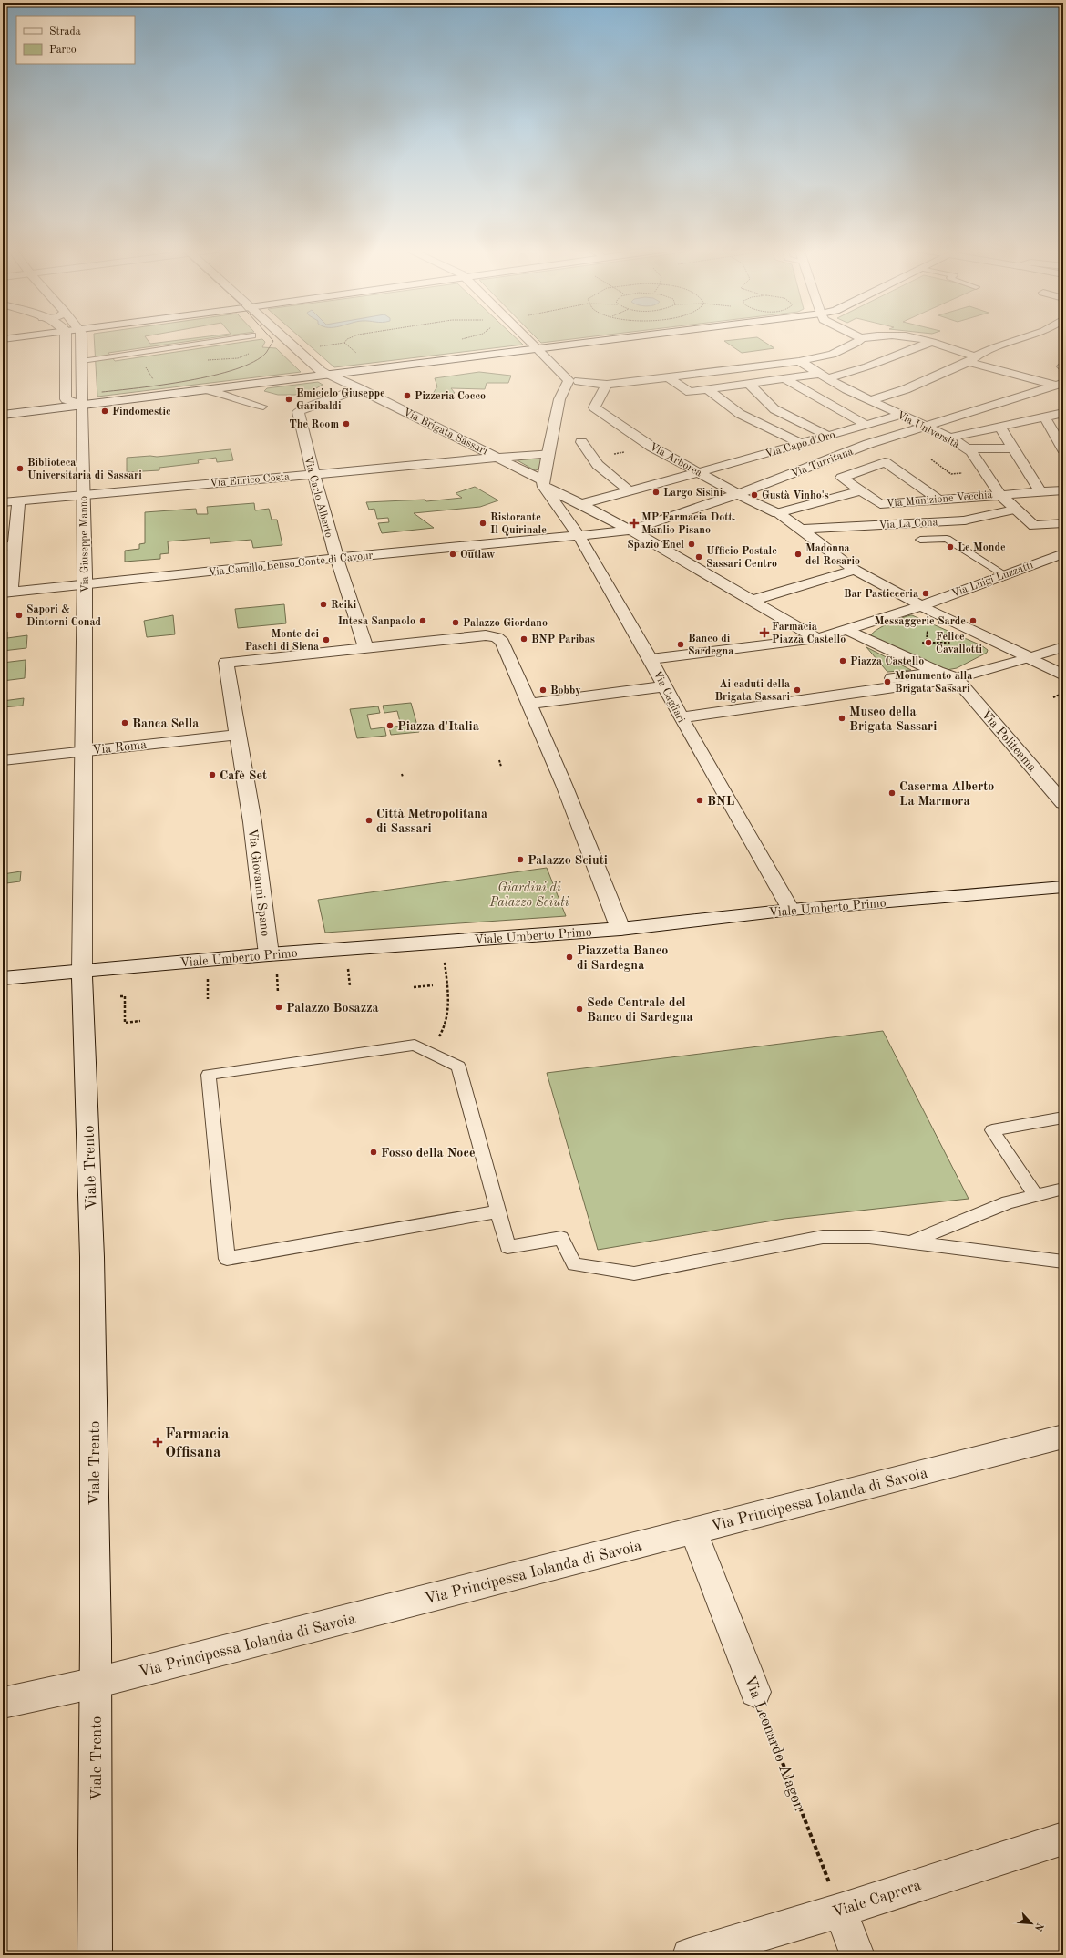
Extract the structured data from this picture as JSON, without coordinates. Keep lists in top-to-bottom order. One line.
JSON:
{"streets":{"street":["Via Università","Via Brigata Sassari","Via Capo d'Oro","Via Arborea","Via Turritana","Via Enrico Costa","Via Carlo Alberto","Via Munizione Vecchia","Via La Cona","Via Giuseppe Manno","Via Camillo Benso Conte di Cavour","Via Luigi Luzzatti","Via Cagliari","Via Politeama","Via Roma","Via Giovanni Spano","Viale Umberto Primo","Viale Trento","Via Principessa Iolanda di Savoia","Via Leonardo Alagon","Viale Caprera"]},"crossings":[["Via Università","Via Capo d'Oro"],["Via Università","Via Turritana"],["Via Università","Via Munizione Vecchia"],["Via Università","Via La Cona"],["Via Brigata Sassari","Via Turritana"],["Via Brigata Sassari","Via Enrico Costa"],["Via Brigata Sassari","Via Carlo Alberto"],["Via Brigata Sassari","Via Cagliari"],["Via Capo d'Oro","Via Arborea"],["Via Arborea","Via Turritana"],["Via Arborea","Via La Cona"],["Via Arborea","Via Luigi Luzzatti"],["Via Turritana","Via Camillo Benso Conte di Cavour"],["Via Turritana","Via Cagliari"],["Via Enrico Costa","Via Carlo Alberto"],["Via Enrico Costa","Via Giuseppe Manno"],["Via Carlo Alberto","Via Camillo Benso Conte di Cavour"],["Via Giuseppe Manno","Via Camillo Benso Conte di Cavour"],["Via Giuseppe Manno","Via Roma"],["Via Giuseppe Manno","Viale Umberto Primo"],["Via Giuseppe Manno","Viale Trento"],["Via Camillo Benso Conte di Cavour","Via Cagliari"],["Via Cagliari","Viale Umberto Primo"],["Via Roma","Via Giovanni Spano"],["Via Giovanni Spano","Viale Umberto Primo"],["Viale Umberto Primo","Viale Trento"],["Viale Trento","Via Principessa Iolanda di Savoia"],["Via Principessa Iolanda di Savoia","Via Leonardo Alagon"],["Via Leonardo Alagon","Viale Caprera"]],"parks":["Giardini di Palazzo Sciuti"],"places":{"other":["Pizzeria Cocco","Emiciclo Giuseppe Garibaldi","Findomestic","The Room","Biblioteca Universitaria di Sassari","Largo Sisini","Gustà Vinho's","Ristorante Il Quirinale","Spazio Enel","Le Monde","Outlaw","Madonna del Rosario","Ufficio Postale Sassari Centro","Bar Pasticceria","Reiki","Sapori & Dintorni Conad","Intesa Sanpaolo","Messaggerie Sarde","Palazzo Giordano","BNP Paribas","Monte dei Paschi di Siena","Felice Cavallotti","Banco di Sardegna","Piazza Castello","Monumento alla Brigata Sassari","Bobby","Ai caduti della Brigata Sassari","Museo della Brigata Sassari","Banca Sella","Piazza d'Italia","Cafè Set","Caserma Alberto La Marmora","BNL","Città Metropolitana di Sassari","Palazzo Sciuti","Piazzetta Banco di Sardegna","Palazzo Bosazza","Sede Centrale del Banco di Sardegna","Fosso della Noce"],"health":["MP Farmacia Dott. Manlio Pisano","Farmacia Piazza Castello","Farmacia Offisana"]},"legend":["Strada","Parco"],"north":"bottom right"}
